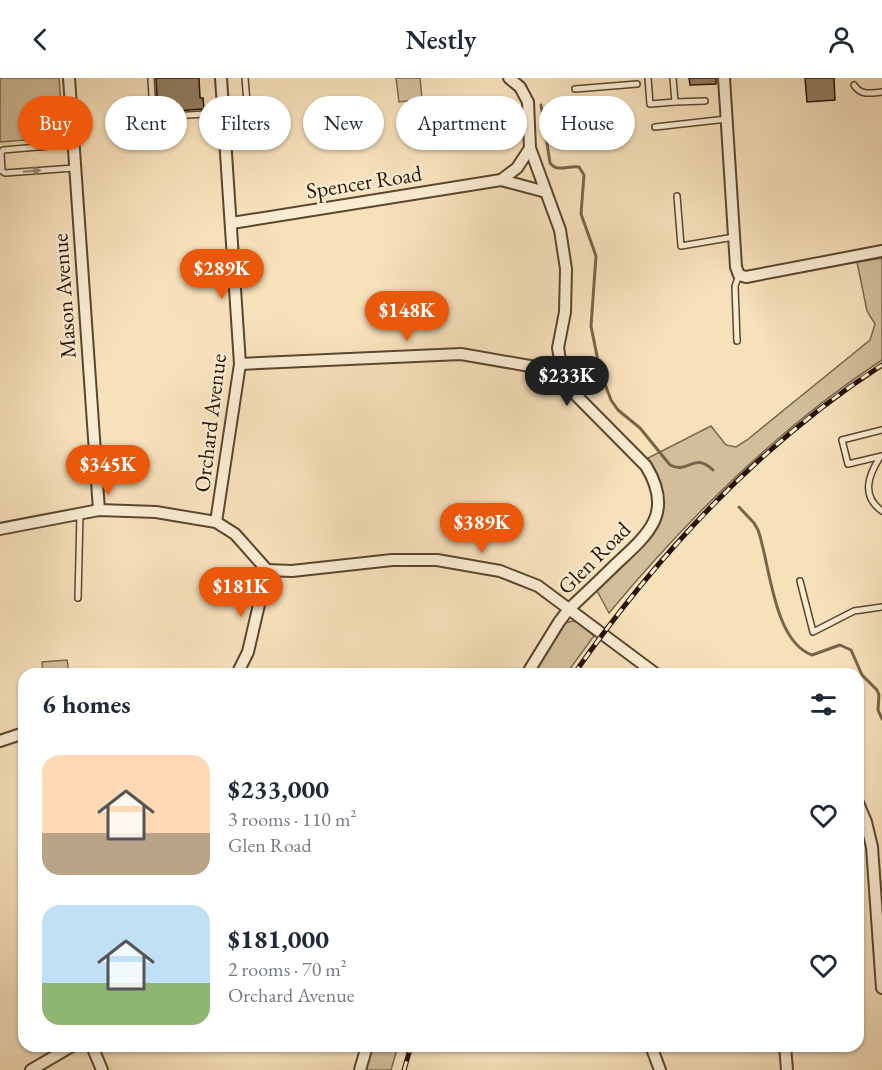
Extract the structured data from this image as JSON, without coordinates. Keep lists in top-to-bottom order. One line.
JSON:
{"streets":{"street":["Spencer Road","Mason Avenue","Orchard Avenue","Glen Road"]},"crossings":[["Spencer Road","Orchard Avenue"],["Orchard Avenue","Glen Road"]],"page":{"header":"Nestly","chip":["Buy","Rent","Filters","New","Apartment","House"],"price":["$289K","$148K","$233K","$345K","$389K","$181K"],"heading":"6 homes","list":[{"name":"$233,000","note":"3 rooms · 110 m² · Glen Road"},{"name":"$181,000","note":"2 rooms · 70 m² · Orchard Avenue"}]}}
